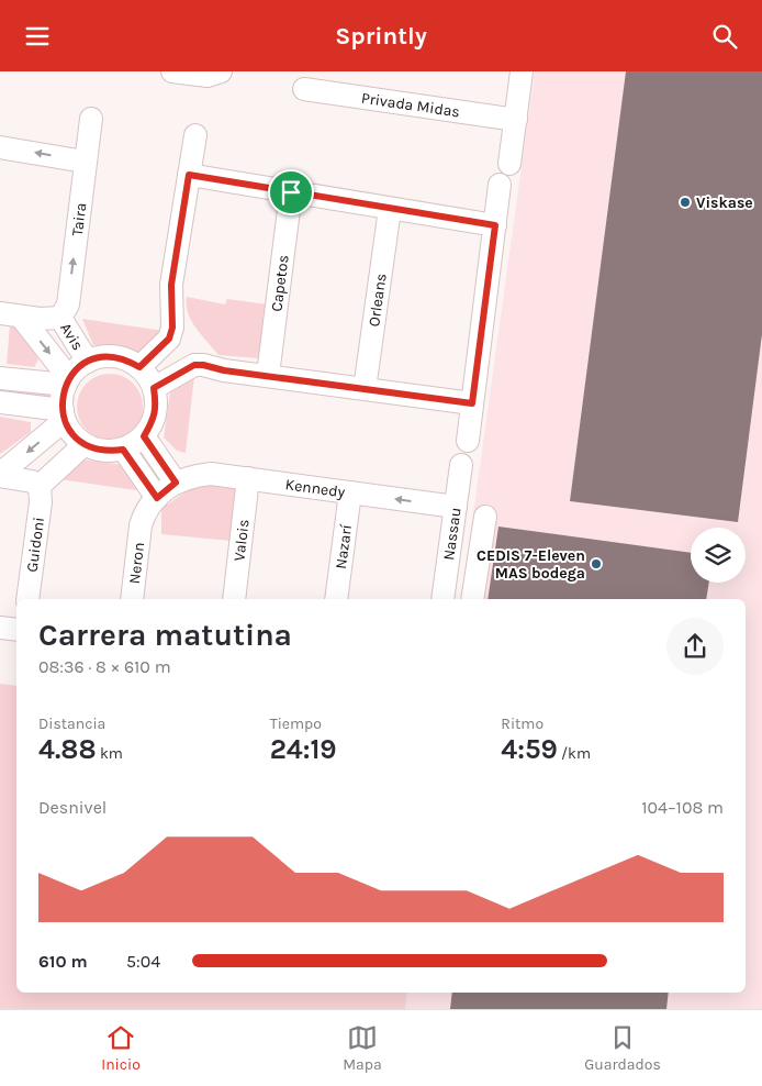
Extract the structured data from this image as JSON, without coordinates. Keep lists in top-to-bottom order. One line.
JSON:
{"streets":{"street":["Privada Midas","Taira","Capetos","Orleans","Avis","Kennedy","Nassau","Valois","Guidoni","Nazarí","Neron"]},"crossings":[["Taira","Avis"],["Kennedy","Nassau"],["Kennedy","Valois"],["Kennedy","Nazarí"],["Kennedy","Neron"]],"places":["Viskase","CEDIS 7-Eleven MAS bodega"],"page":{"header":"Sprintly","heading":["Carrera matutina","08:36 · 8 × 610 m"],"stats":[["Distancia","4.88 km"],["Tiempo","24:19"],["Ritmo","4:59 /km"]],"chart":["Desnivel","104–108 m"],"list":[{"name":"610 m","note":"5:04"}],"tabs":["Inicio","Mapa","Guardados"]}}
